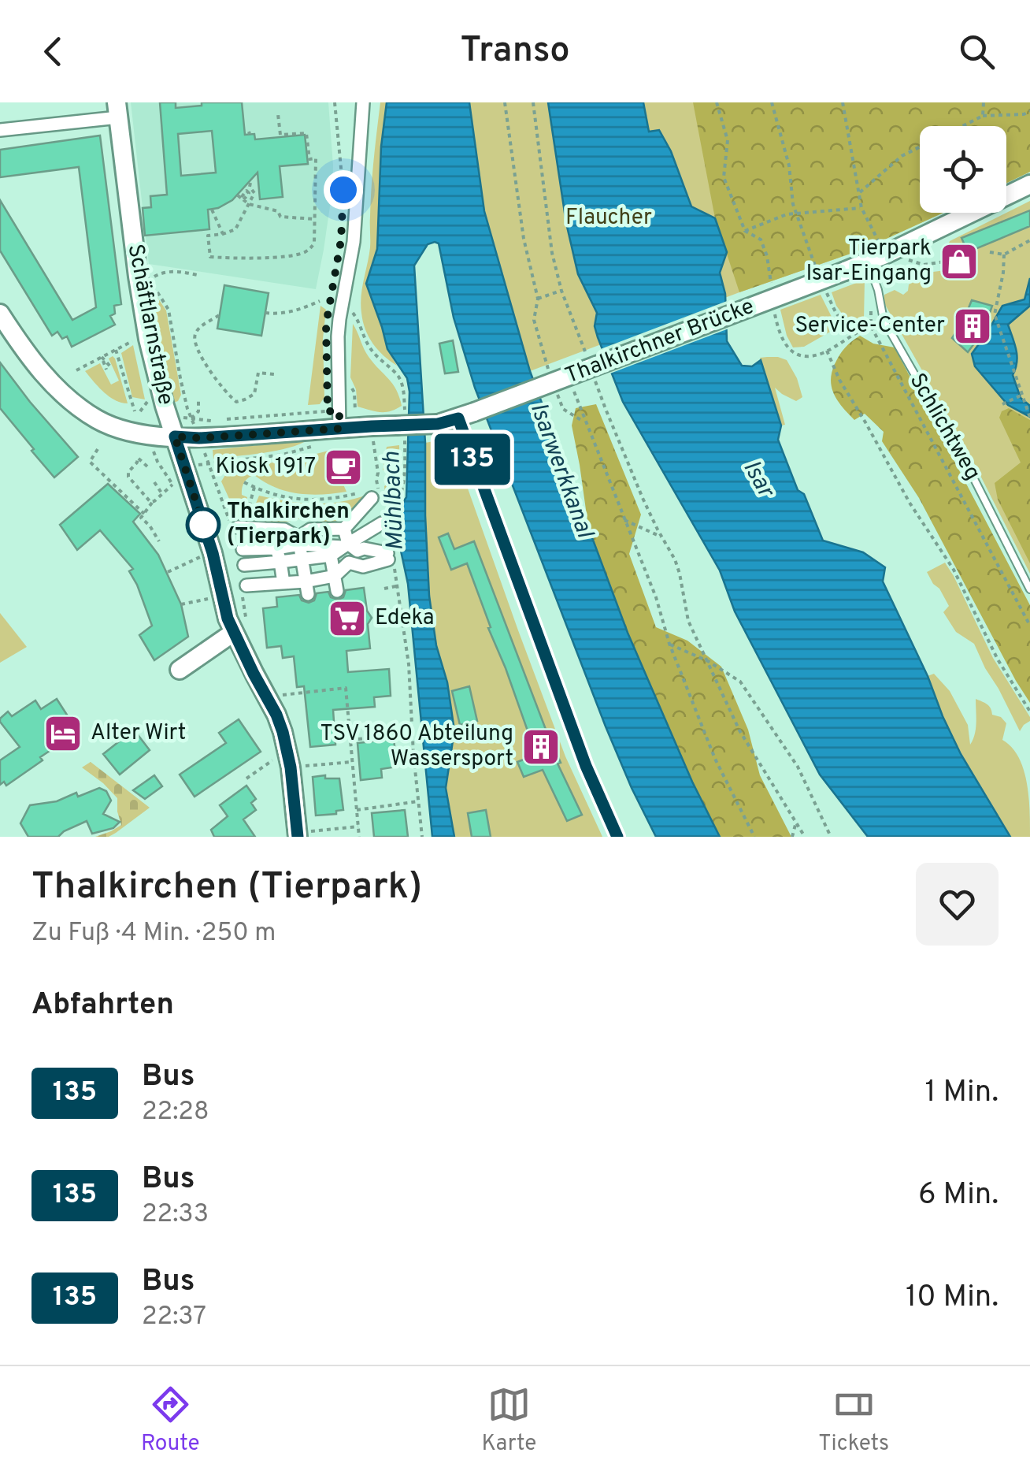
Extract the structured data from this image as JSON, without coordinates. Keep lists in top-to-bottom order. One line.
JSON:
{"streets":{"street":["Schäftlarnstraße","Thalkirchner Brücke"],"lane":["Schlichtweg"]},"crossings":[["Schäftlarnstraße","Thalkirchner Brücke"],["Thalkirchner Brücke","Schlichtweg"]],"water":["Isarwerkkanal","Isar","Mühlbach"],"parks":["Flaucher"],"places":{"shop":["Tierpark Isar-Eingang"],"building":["Service-Center","TSV 1860 Abteilung Wassersport"],"cafe":["Kiosk 1917"],"other":["Thalkirchen (Tierpark)"],"supermarket":["Edeka"],"hotel":["Alter Wirt"]},"lines":["bus line 135"],"page":{"header":"Transo","on_map":"135","heading":[["Thalkirchen (Tierpark)","Zu Fuß · 4 Min. · 250 m"],"Abfahrten"],"list":[{"mark":"135","name":"Bus","note":"22:28","value":"1 Min."},{"mark":"135","name":"Bus","note":"22:33","value":"6 Min."},{"mark":"135","name":"Bus","note":"22:37","value":"10 Min."}],"tabs":["Route","Karte","Tickets"]}}
